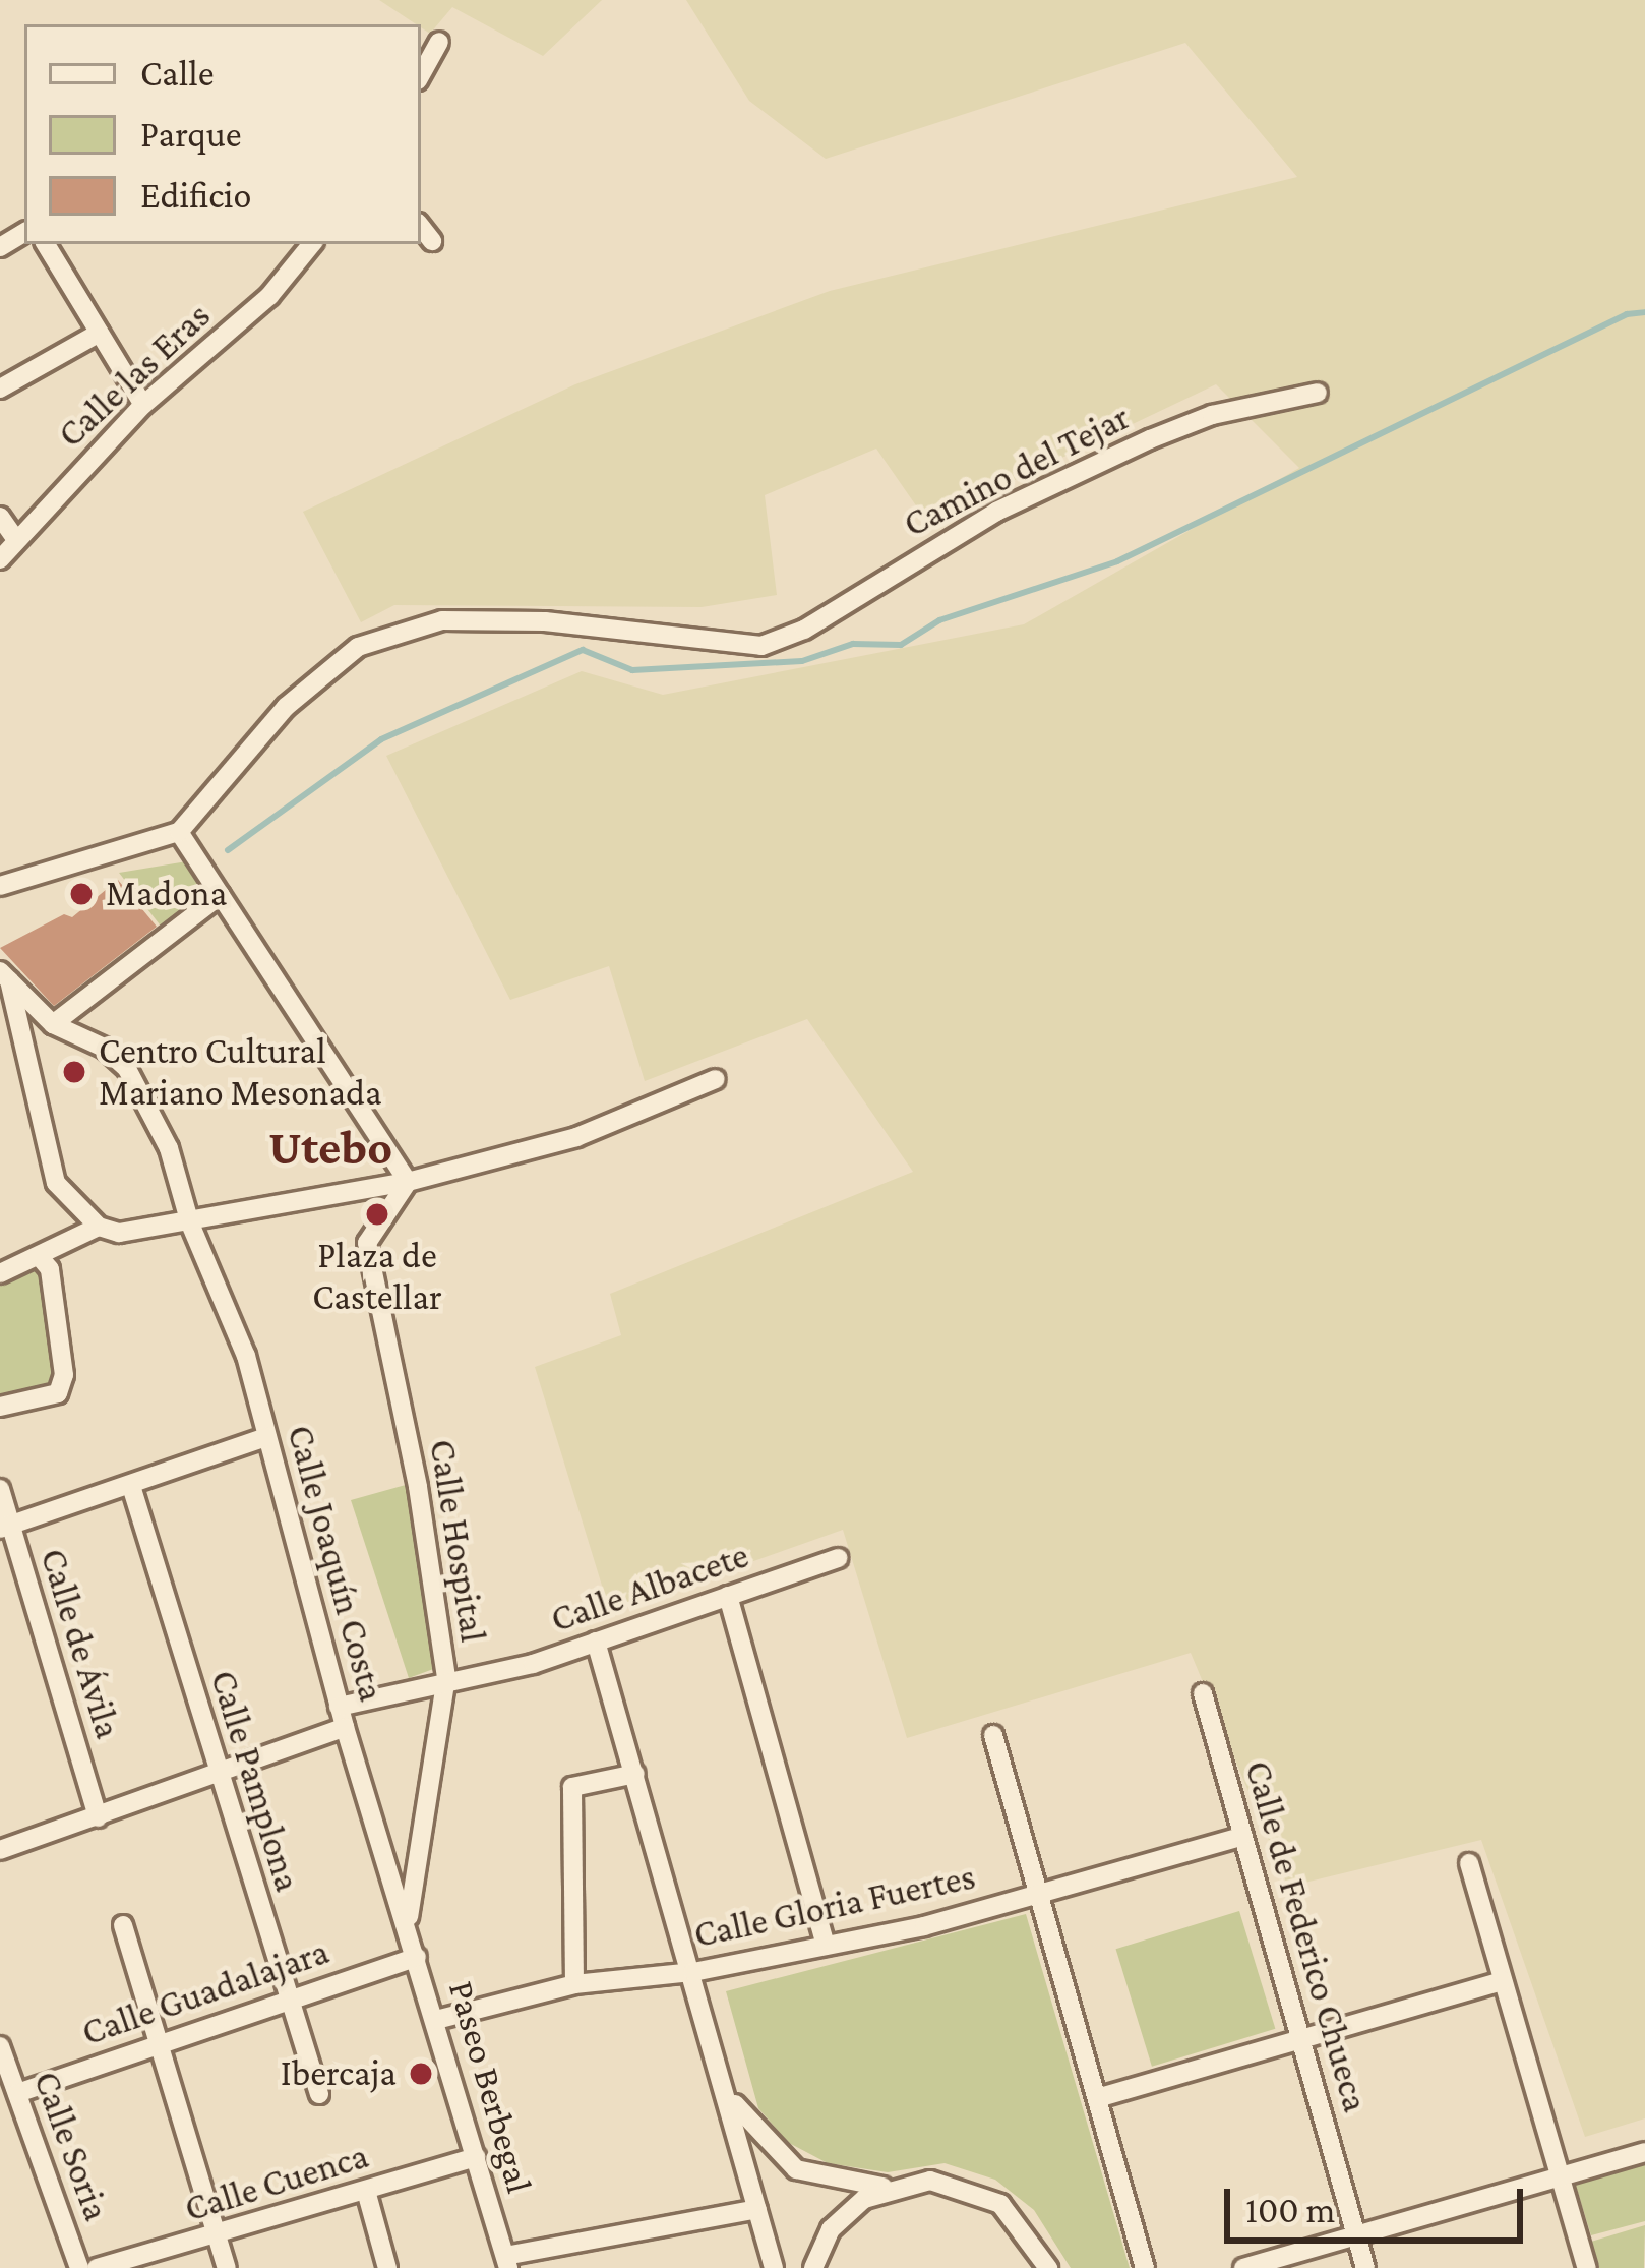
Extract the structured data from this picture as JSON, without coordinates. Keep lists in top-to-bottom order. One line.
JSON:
{"streets":{"street":["Calle las Eras","Camino del Tejar","Calle Hospital","Calle Joaquín Costa","Calle Albacete","Calle de Ávila","Calle Pamplona","Calle Gloria Fuertes","Calle de Federico Chueca","Calle Guadalajara","Paseo Berbegal","Calle Soria","Calle Cuenca"]},"crossings":[["Calle Hospital","Calle Joaquín Costa"],["Calle Hospital","Calle Albacete"],["Calle Hospital","Paseo Berbegal"],["Calle Joaquín Costa","Calle Albacete"],["Calle Joaquín Costa","Paseo Berbegal"],["Calle Pamplona","Calle Guadalajara"],["Calle Gloria Fuertes","Calle de Federico Chueca"],["Calle Gloria Fuertes","Paseo Berbegal"],["Calle Guadalajara","Paseo Berbegal"],["Calle Guadalajara","Calle Soria"],["Paseo Berbegal","Calle Cuenca"]],"districts":["Utebo"],"places":["Madona","Centro Cultural Mariano Mesonada","Plaza de Castellar","Ibercaja"],"legend":["Calle","Parque","Edificio"],"scale_bar":"100 m"}
